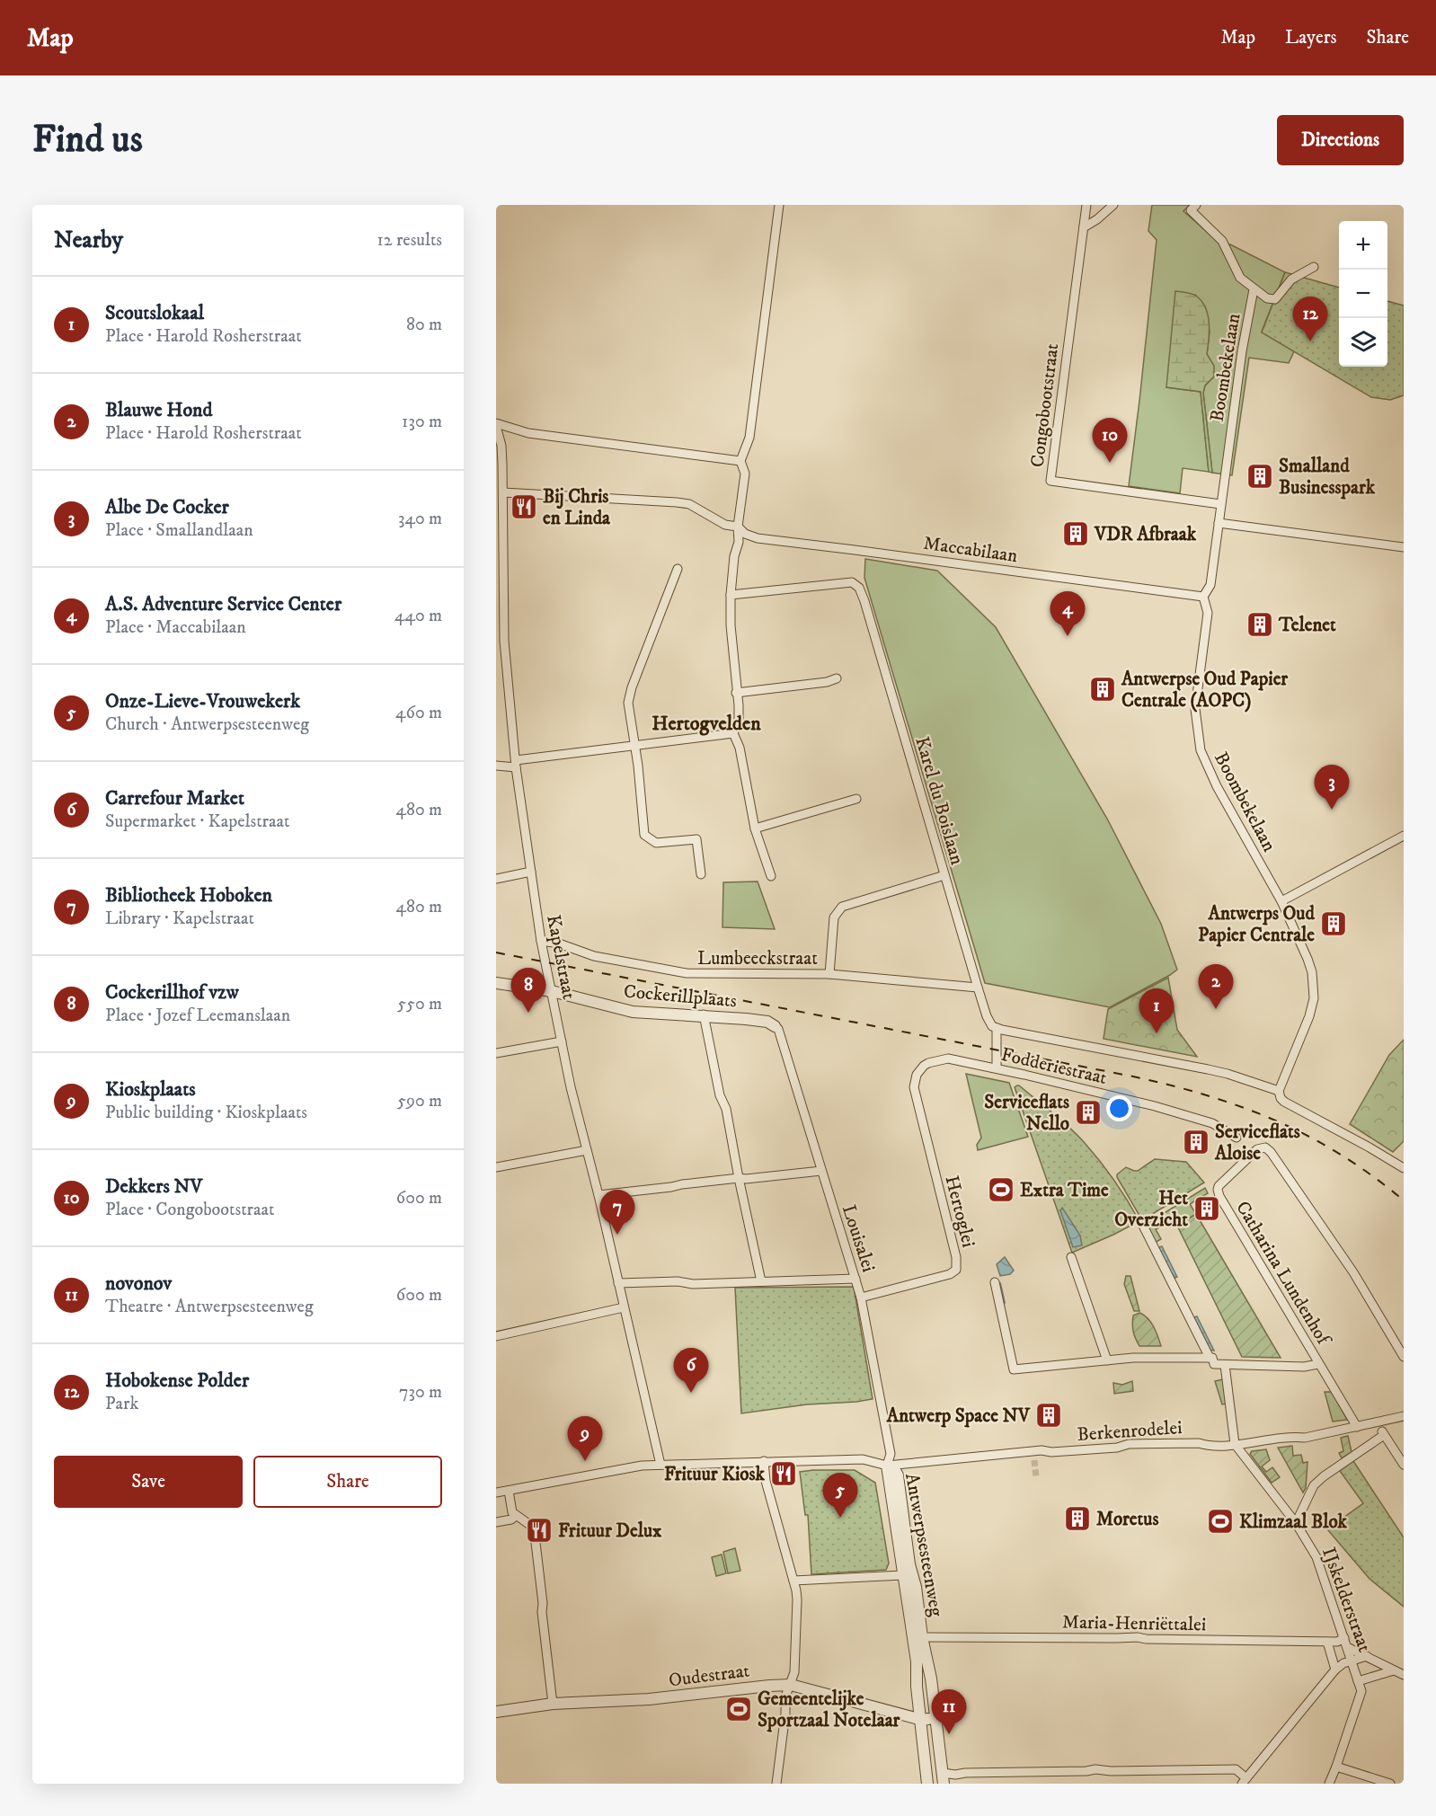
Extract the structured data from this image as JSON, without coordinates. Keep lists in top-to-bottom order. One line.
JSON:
{"streets":{"street":["Boombekelaan","Congobootstraat","Maccabilaan","Karel du Boislaan","Kapelstraat","Lumbeeckstraat","Cockerillplaats","Fodderiestraat","Hertoglei","Louisalei","Catharina Lundenhof","Berkenrodelei","Antwerpsesteenweg","IJskelderstraat","Maria-Henriëttalei","Oudestraat"]},"crossings":[["Boombekelaan","Congobootstraat"],["Boombekelaan","Maccabilaan"],["Maccabilaan","Kapelstraat"],["Karel du Boislaan","Lumbeeckstraat"],["Kapelstraat","Lumbeeckstraat"],["Kapelstraat","Cockerillplaats"],["Kapelstraat","Berkenrodelei"],["Cockerillplaats","Louisalei"],["Fodderiestraat","Hertoglei"],["Hertoglei","Louisalei"],["Louisalei","Berkenrodelei"],["Louisalei","Antwerpsesteenweg"],["Catharina Lundenhof","Berkenrodelei"],["Berkenrodelei","Antwerpsesteenweg"],["Berkenrodelei","IJskelderstraat"],["Antwerpsesteenweg","Maria-Henriëttalei"],["Antwerpsesteenweg","Oudestraat"],["IJskelderstraat","Maria-Henriëttalei"]],"districts":["Hertogvelden"],"places":{"building":["Smalland Businesspark","VDR Afbraak","Telenet","Antwerpse Oud Papier Centrale (AOPC)","Antwerps Oud Papier Centrale","Serviceflats Nello","Serviceflats Aloise","Het Overzicht","Antwerp Space NV","Moretus"],"restaurant":["Bij Chris en Linda","Frituur Kiosk","Frituur Delux"],"sports":["Extra Time","Klimzaal Blok","Gemeentelijke Sportzaal Notelaar"]},"page":{"header":"Map","nav":["Map","Layers","Share"],"buttons":["Directions",["Save","Share"]],"title":"Find us","heading":["Nearby","12 results"],"map_buttons":["+","−"],"list":[{"mark":"1","name":"Scoutslokaal","note":"Place · Harold Rosherstraat","value":"80 m"},{"mark":"2","name":"Blauwe Hond","note":"Place · Harold Rosherstraat","value":"130 m"},{"mark":"3","name":"Albe De Cocker","note":"Place · Smallandlaan","value":"340 m"},{"mark":"4","name":"A.S. Adventure Service Center","note":"Place · Maccabilaan","value":"440 m"},{"mark":"5","name":"Onze-Lieve-Vrouwekerk","note":"Church · Antwerpsesteenweg","value":"460 m"},{"mark":"6","name":"Carrefour Market","note":"Supermarket · Kapelstraat","value":"480 m"},{"mark":"7","name":"Bibliotheek Hoboken","note":"Library · Kapelstraat","value":"480 m"},{"mark":"8","name":"Cockerillhof vzw","note":"Place · Jozef Leemanslaan","value":"550 m"},{"mark":"9","name":"Kioskplaats","note":"Public building · Kioskplaats","value":"590 m"},{"mark":"10","name":"Dekkers NV","note":"Place · Congobootstraat","value":"600 m"},{"mark":"11","name":"novonov","note":"Theatre · Antwerpsesteenweg","value":"600 m"},{"mark":"12","name":"Hobokense Polder","note":"Park","value":"730 m"}],"pins":["12","10","4","3","2","8","1","7","6","9","5","11"]}}
